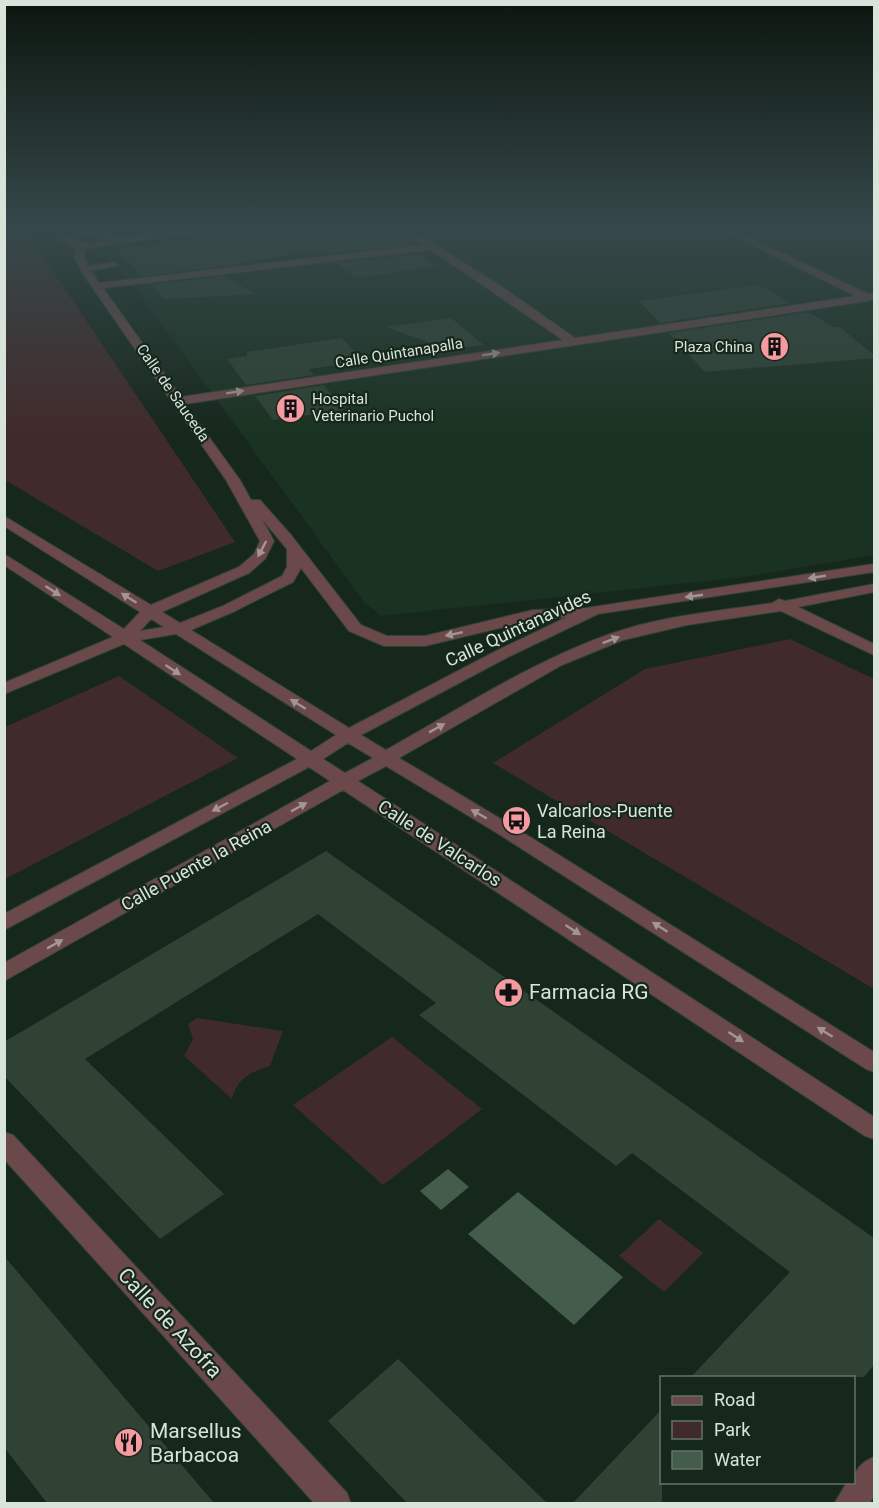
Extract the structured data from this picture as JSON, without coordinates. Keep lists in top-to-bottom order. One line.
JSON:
{"streets":{"street":["Calle Quintanapalla","Calle de Sauceda","Calle Quintanavides","Calle de Valcarlos","Calle Puente la Reina","Calle de Azofra"]},"crossings":[["Calle Quintanapalla","Calle de Sauceda"],["Calle de Sauceda","Calle Quintanavides"],["Calle de Valcarlos","Calle Puente la Reina"]],"one_way":["Calle Quintanapalla"],"places":{"building":["Plaza China","Hospital Veterinario Puchol"],"bus stop":["Valcarlos-Puente La Reina"],"pharmacy":["Farmacia RG"],"restaurant":["Marsellus Barbacoa"]},"legend":["Road","Park","Water"]}
